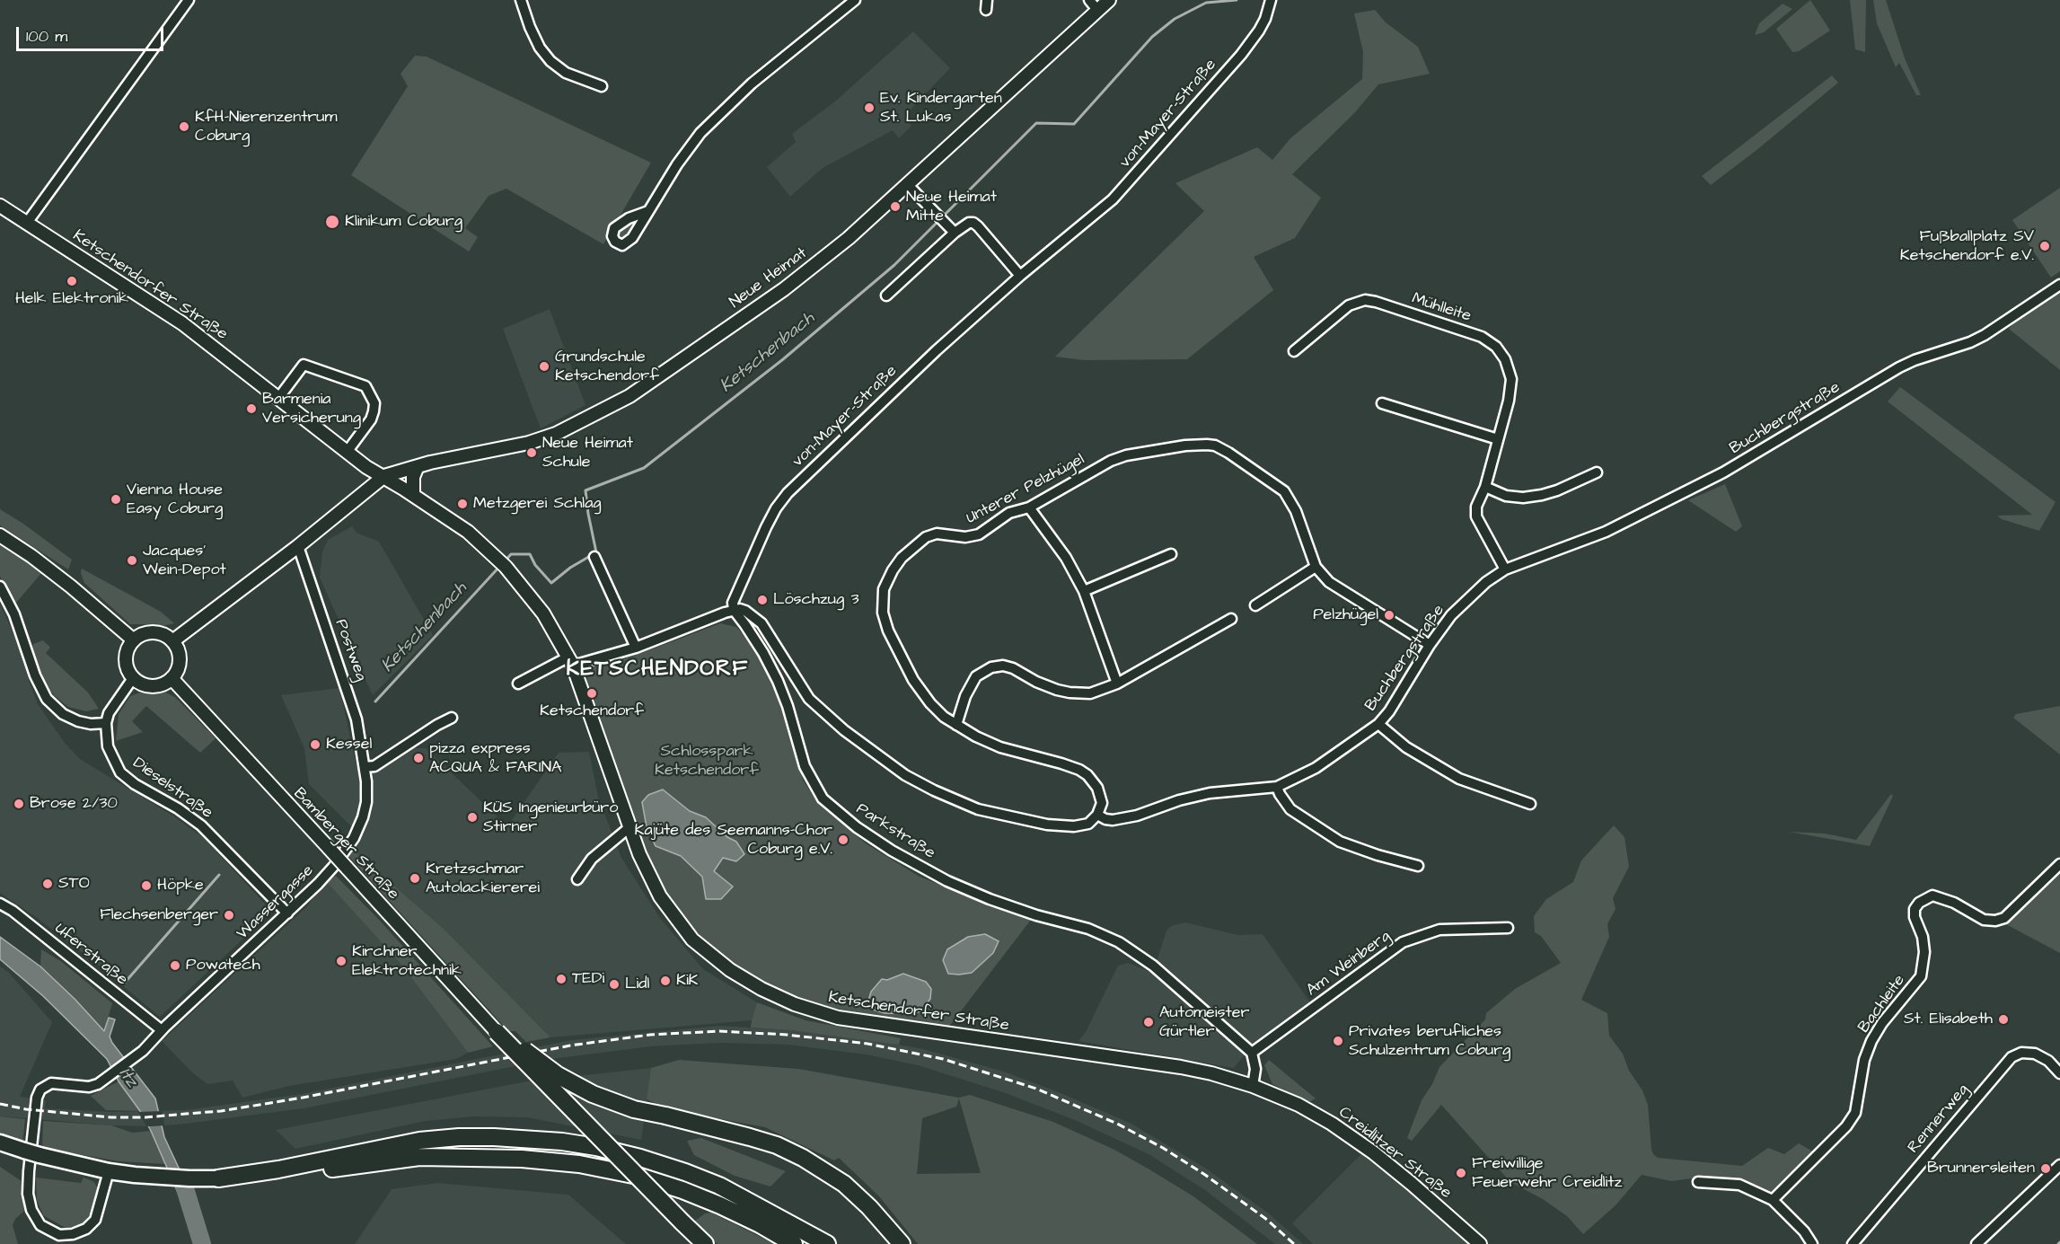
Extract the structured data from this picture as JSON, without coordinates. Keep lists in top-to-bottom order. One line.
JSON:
{"streets":{"street":["von-Mayer-Straße","Neue Heimat","Ketschendorfer Straße","Mühlleite","Buchbergstraße","Unterer Pelzhügel","Postweg","Dieselstraße","Parkstraße","Bamberger Straße","Wassergasse","Uferstraße","Am Weinberg","Bachleite","Rennerweg","Creidlitzer Straße"]},"crossings":[["von-Mayer-Straße","Buchbergstraße"],["von-Mayer-Straße","Parkstraße"],["Neue Heimat","Ketschendorfer Straße"],["Ketschendorfer Straße","Creidlitzer Straße"],["Mühlleite","Buchbergstraße"],["Buchbergstraße","Unterer Pelzhügel"],["Buchbergstraße","Parkstraße"],["Postweg","Wassergasse"],["Dieselstraße","Wassergasse"],["Parkstraße","Am Weinberg"],["Wassergasse","Uferstraße"]],"districts":["KETSCHENDORF"],"water":["Ketschenbach","Itz"],"parks":["Schlosspark Ketschendorf"],"places":["Ev. Kindergarten St. Lukas","KfH-Nierenzentrum Coburg","Neue Heimat Mitte","Klinikum Coburg","Fußballplatz SV Ketschendorf e.V.","Helk Elektronik","Grundschule Ketschendorf","Barmenia Versicherung","Neue Heimat Schule","Vienna House Easy Coburg","Metzgerei Schlag","Jacques' Wein-Depot","Löschzug 3","Pelzhügel","Ketschendorf","Kessel","pizza express ACQUA & FARINA","Brose 2/30","KÜS Ingenieurbüro Stirner","Kajüte des Seemanns-Chor Coburg e.V.","Kretzschmar Autolackiererei","STO","Höpke","Flechsenberger","Kirchner Elektrotechnik","Powatech","TEDi","KiK","Lidl","St. Elisabeth","Automeister Gürtler","Privates berufliches Schulzentrum Coburg","Brunnersleiten","Freiwillige Feuerwehr Creidlitz"],"scale_bar":"100 m"}
